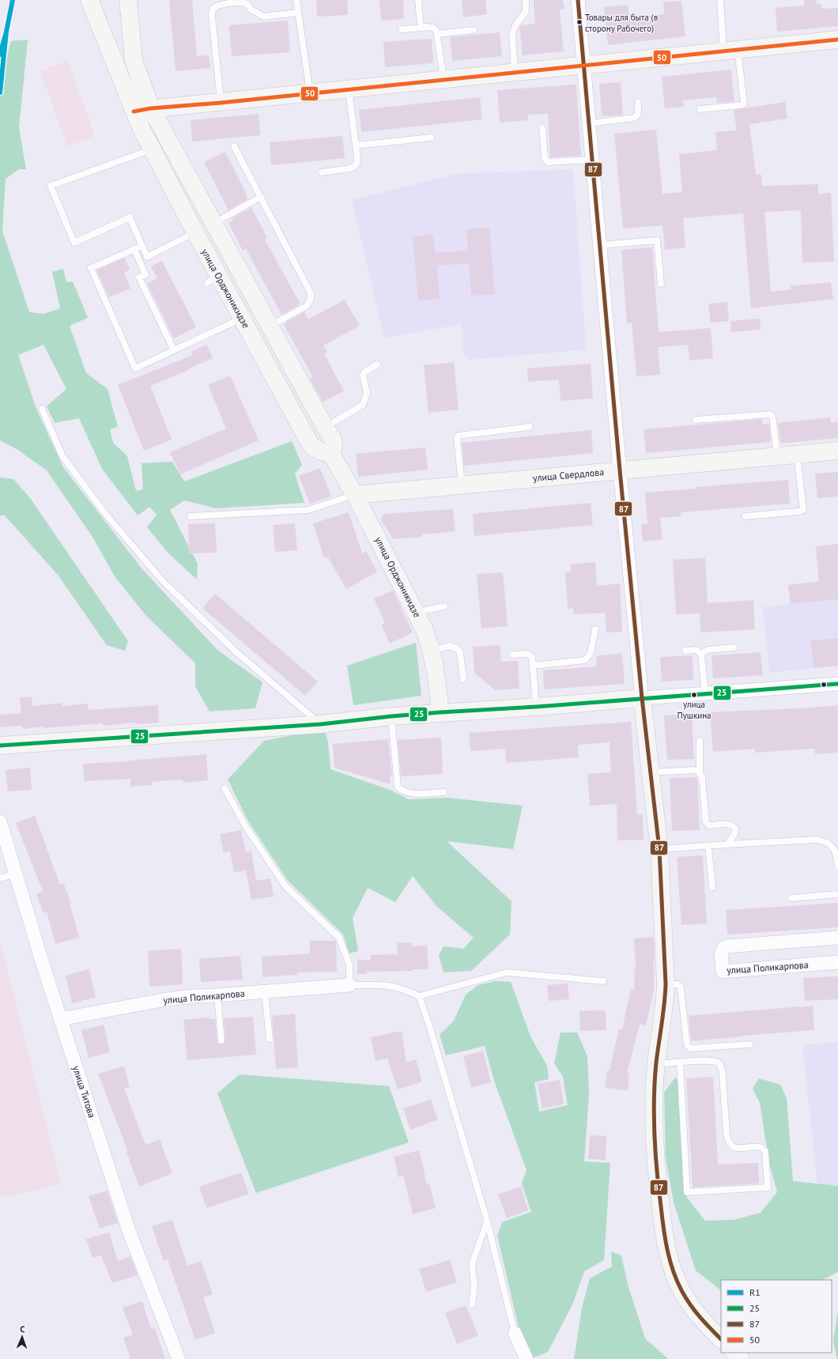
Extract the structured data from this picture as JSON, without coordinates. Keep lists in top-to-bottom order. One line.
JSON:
{"streets":{"street":["улица Орджоникидзе","улица Свердлова","улица Поликарпова","улица Титова"]},"crossings":[["улица Орджоникидзе","улица Свердлова"],["улица Поликарпова","улица Титова"]],"places":["Товары для быта (в сторону Рабочего)","улица Пушкина"],"lines":["transit line R1","transit line 87","transit line 50","transit line 25"],"legend":["R1","25","87","50"],"north":"top"}
